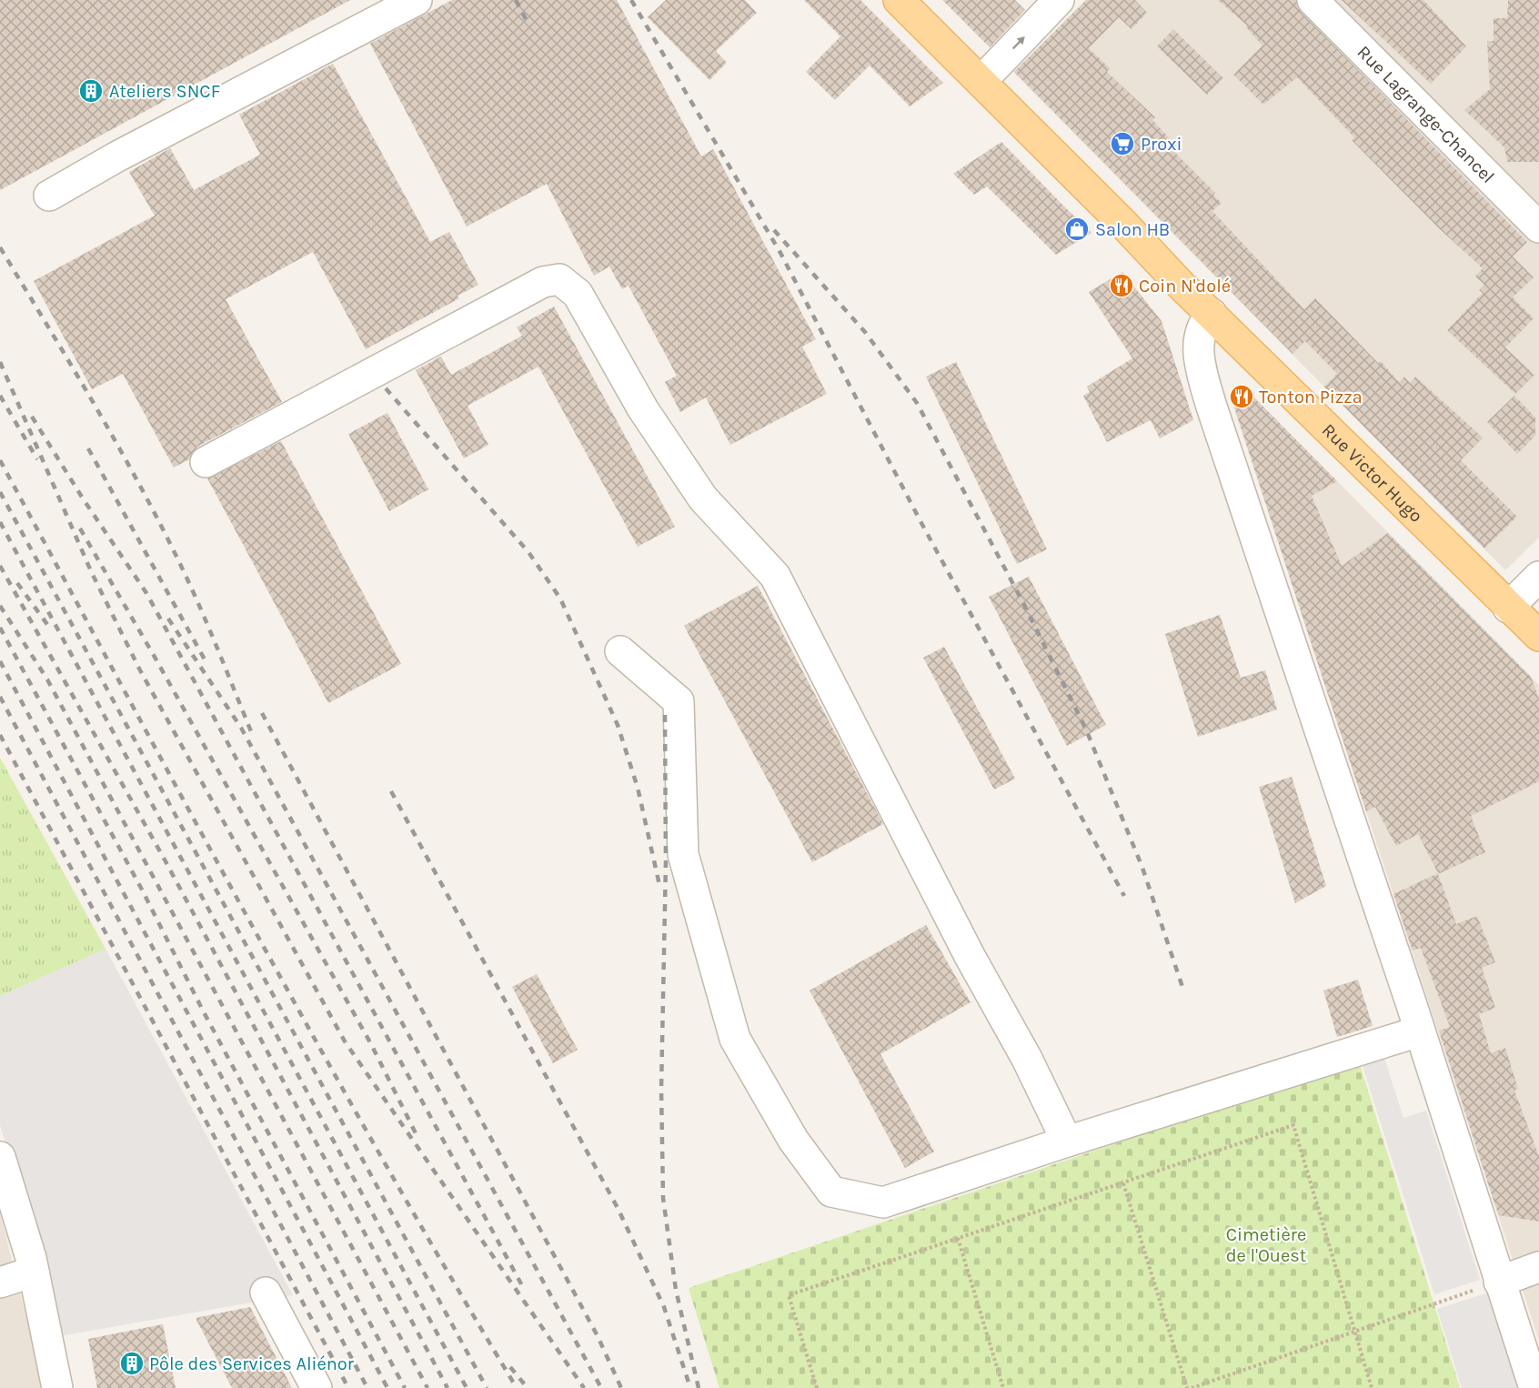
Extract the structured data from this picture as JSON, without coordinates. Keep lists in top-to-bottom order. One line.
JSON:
{"streets":{"main road":["Rue Victor Hugo"],"street":["Rue Lagrange-Chancel"]},"parks":["Cimetière de l'Ouest"],"places":{"building":["Ateliers SNCF","Pôle des Services Aliénor"],"supermarket":["Proxi"],"shop":["Salon HB"],"restaurant":["Coin N'dolé","Tonton Pizza"]}}
